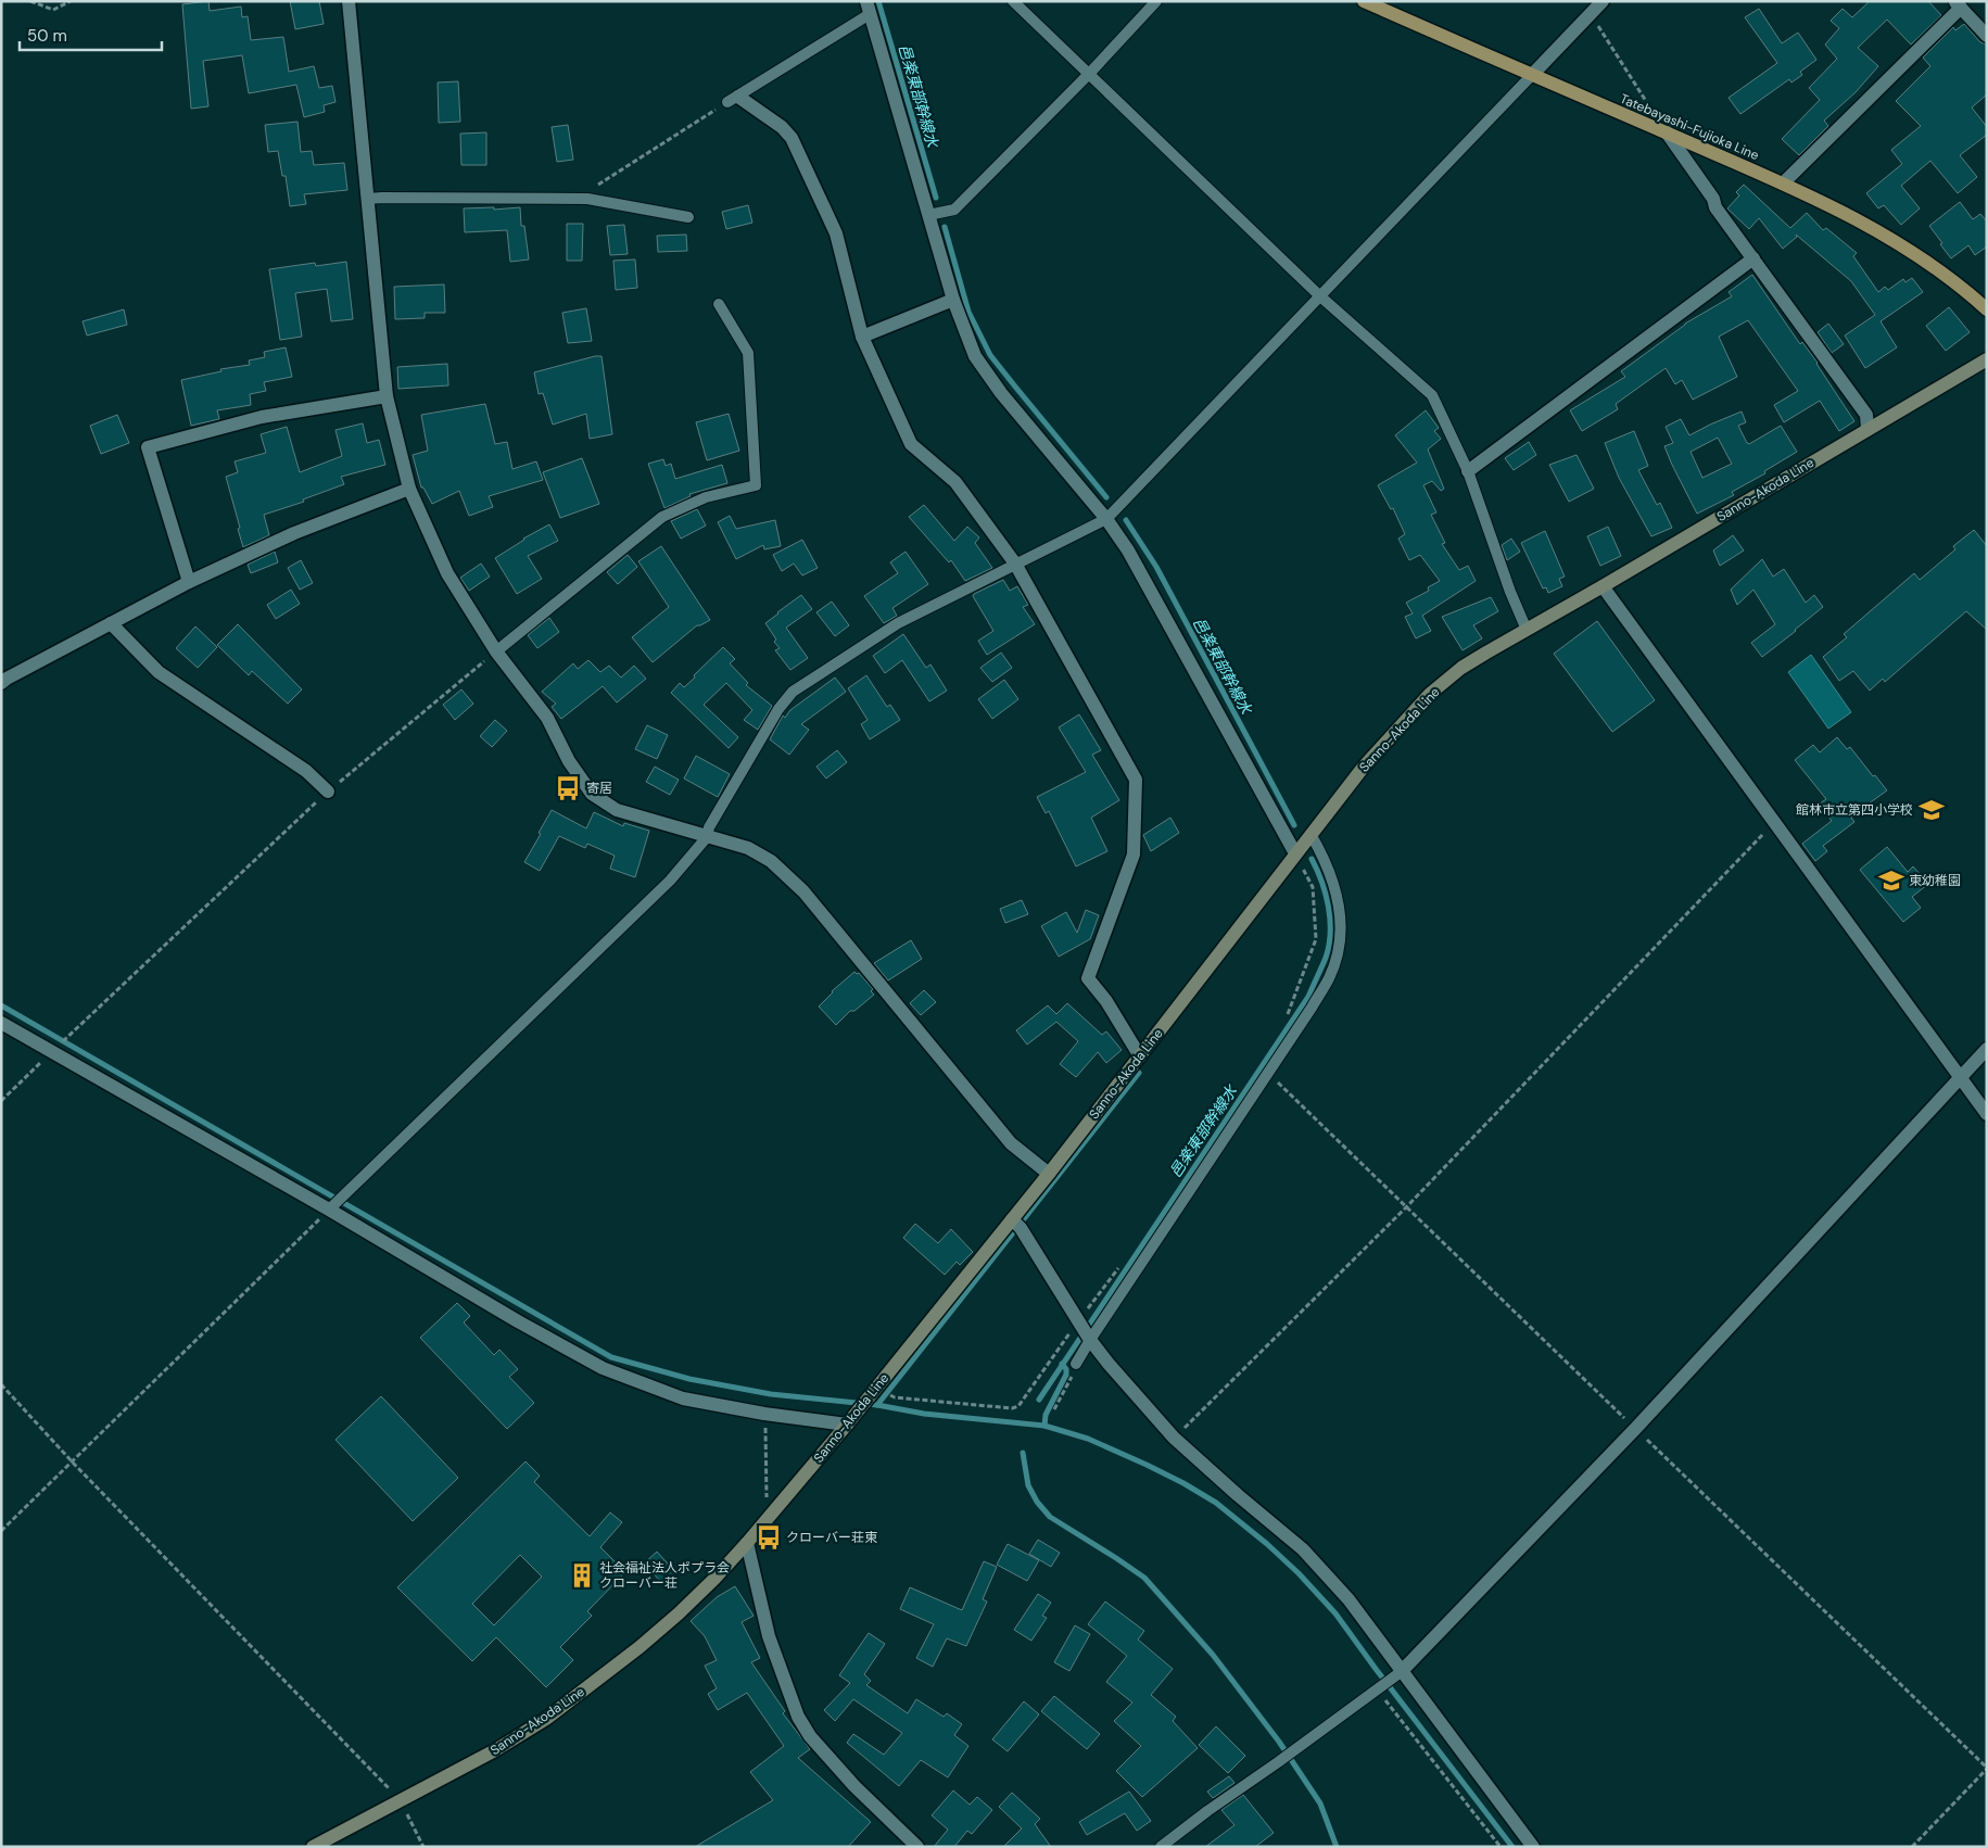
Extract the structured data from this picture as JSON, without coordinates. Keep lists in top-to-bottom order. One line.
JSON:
{"streets":{"main road":["Tatebayashi-Fujioka Line","Sanno-Akoda Line"]},"water":["邑楽東部幹線水"],"places":{"bus stop":["寄居","クローバー荘東"],"school or university":["館林市立第四小学校","東幼稚園"],"building":["社会福祉法人ポプラ会 クローバー荘"]},"scale_bar":"50 m"}
